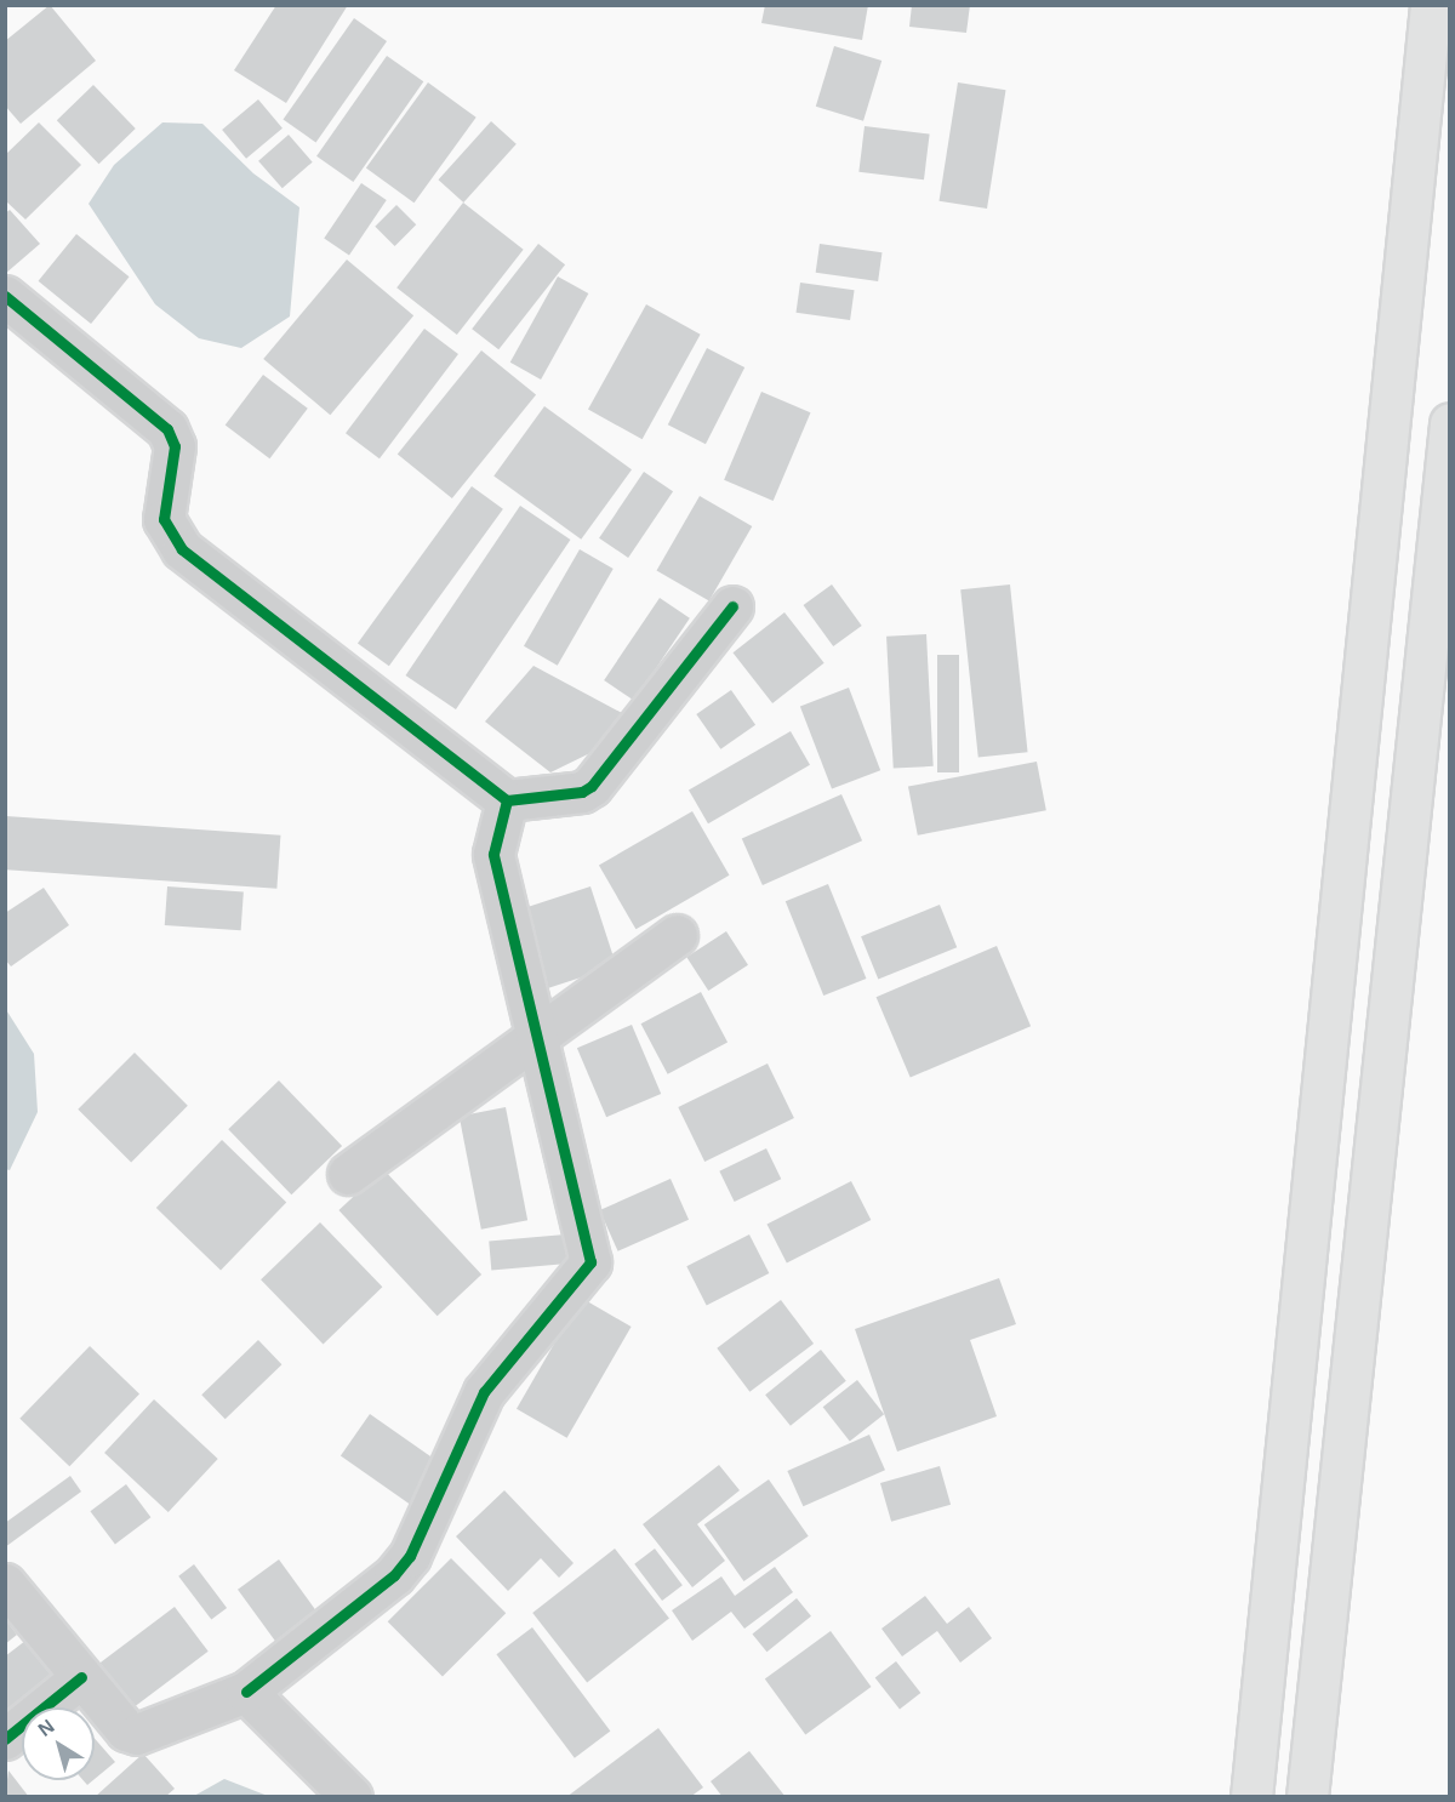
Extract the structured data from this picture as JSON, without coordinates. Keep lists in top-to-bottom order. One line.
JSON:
{"north":"top left"}
